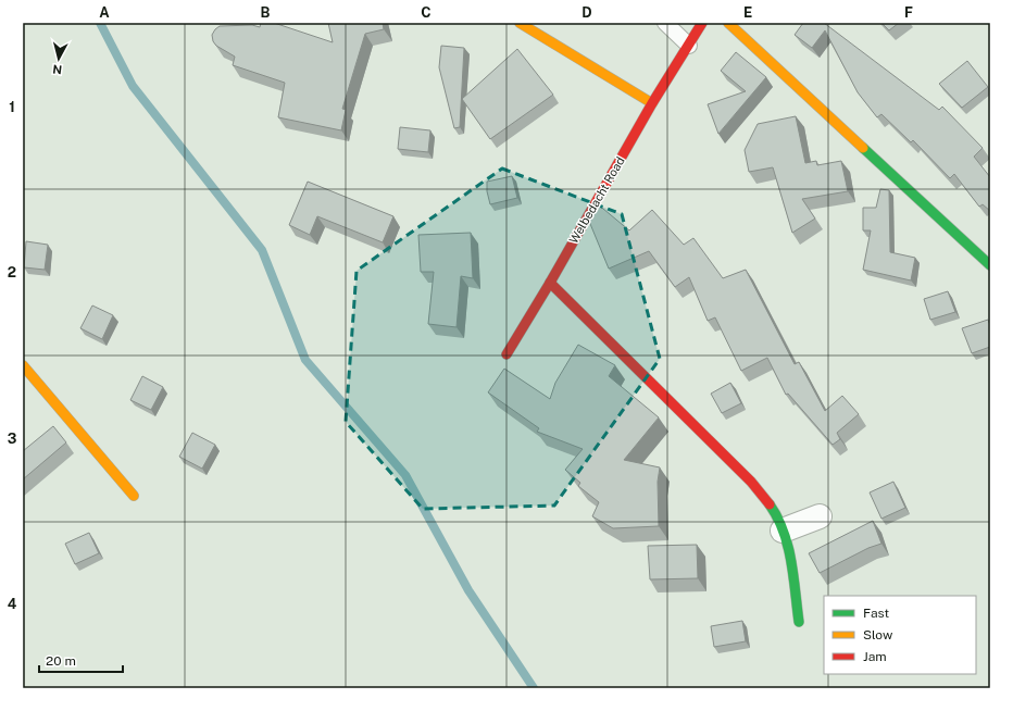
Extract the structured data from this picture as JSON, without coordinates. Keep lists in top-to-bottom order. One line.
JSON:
{"streets":{"street":["Welbedacht Road"]},"legend":["Fast","Slow","Jam"],"scale_bar":"20 m","north":"bottom","grid":{"columns":["A","B","C","D","E","F"],"rows":["1","2","3","4"]}}
